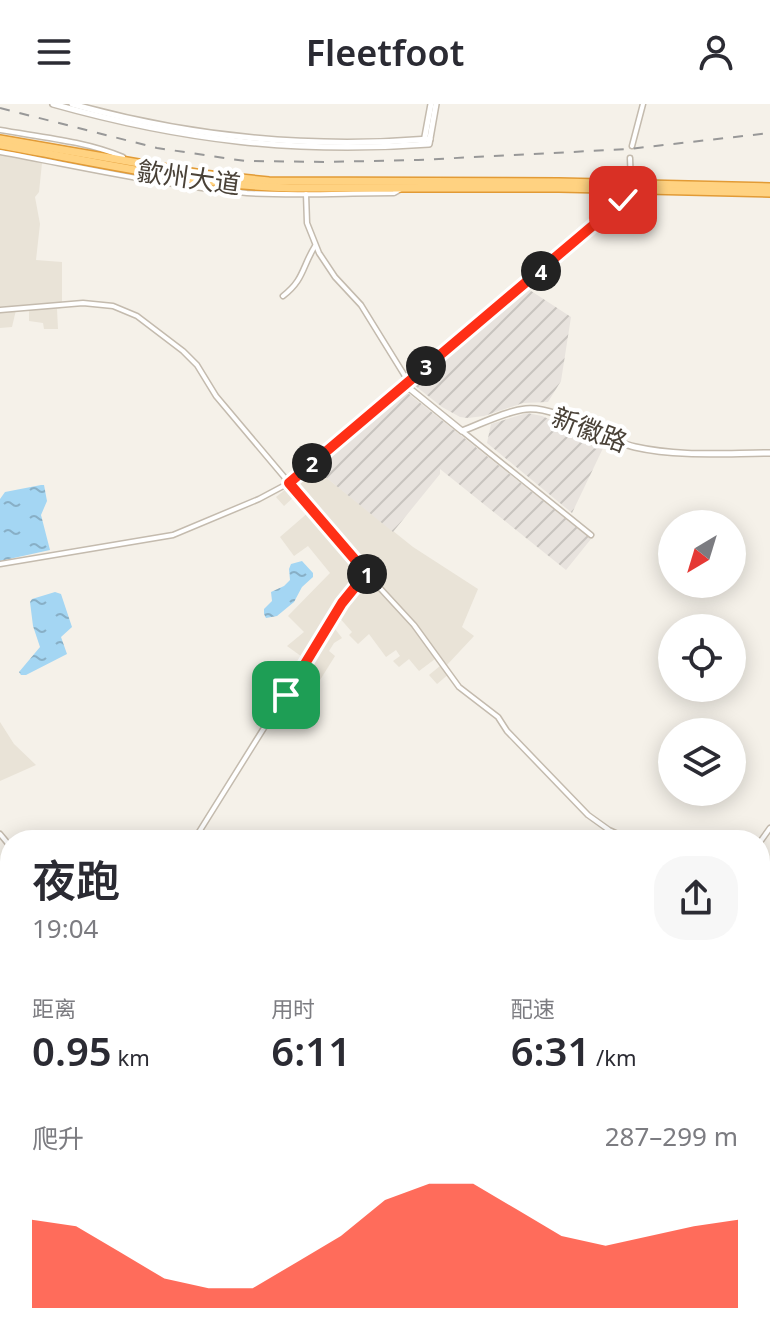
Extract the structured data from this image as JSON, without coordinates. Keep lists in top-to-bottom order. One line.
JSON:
{"streets":{"highway":["歙州大道"],"street":["新徽路"]},"north":"bottom left","page":{"header":"Fleetfoot","pins":["4","3","2","1"],"heading":["夜跑","19:04"],"stats":[["距离","0.95 km"],["用时","6:11"],["配速","6:31 /km"]],"chart":["爬升","287–299 m"]}}
